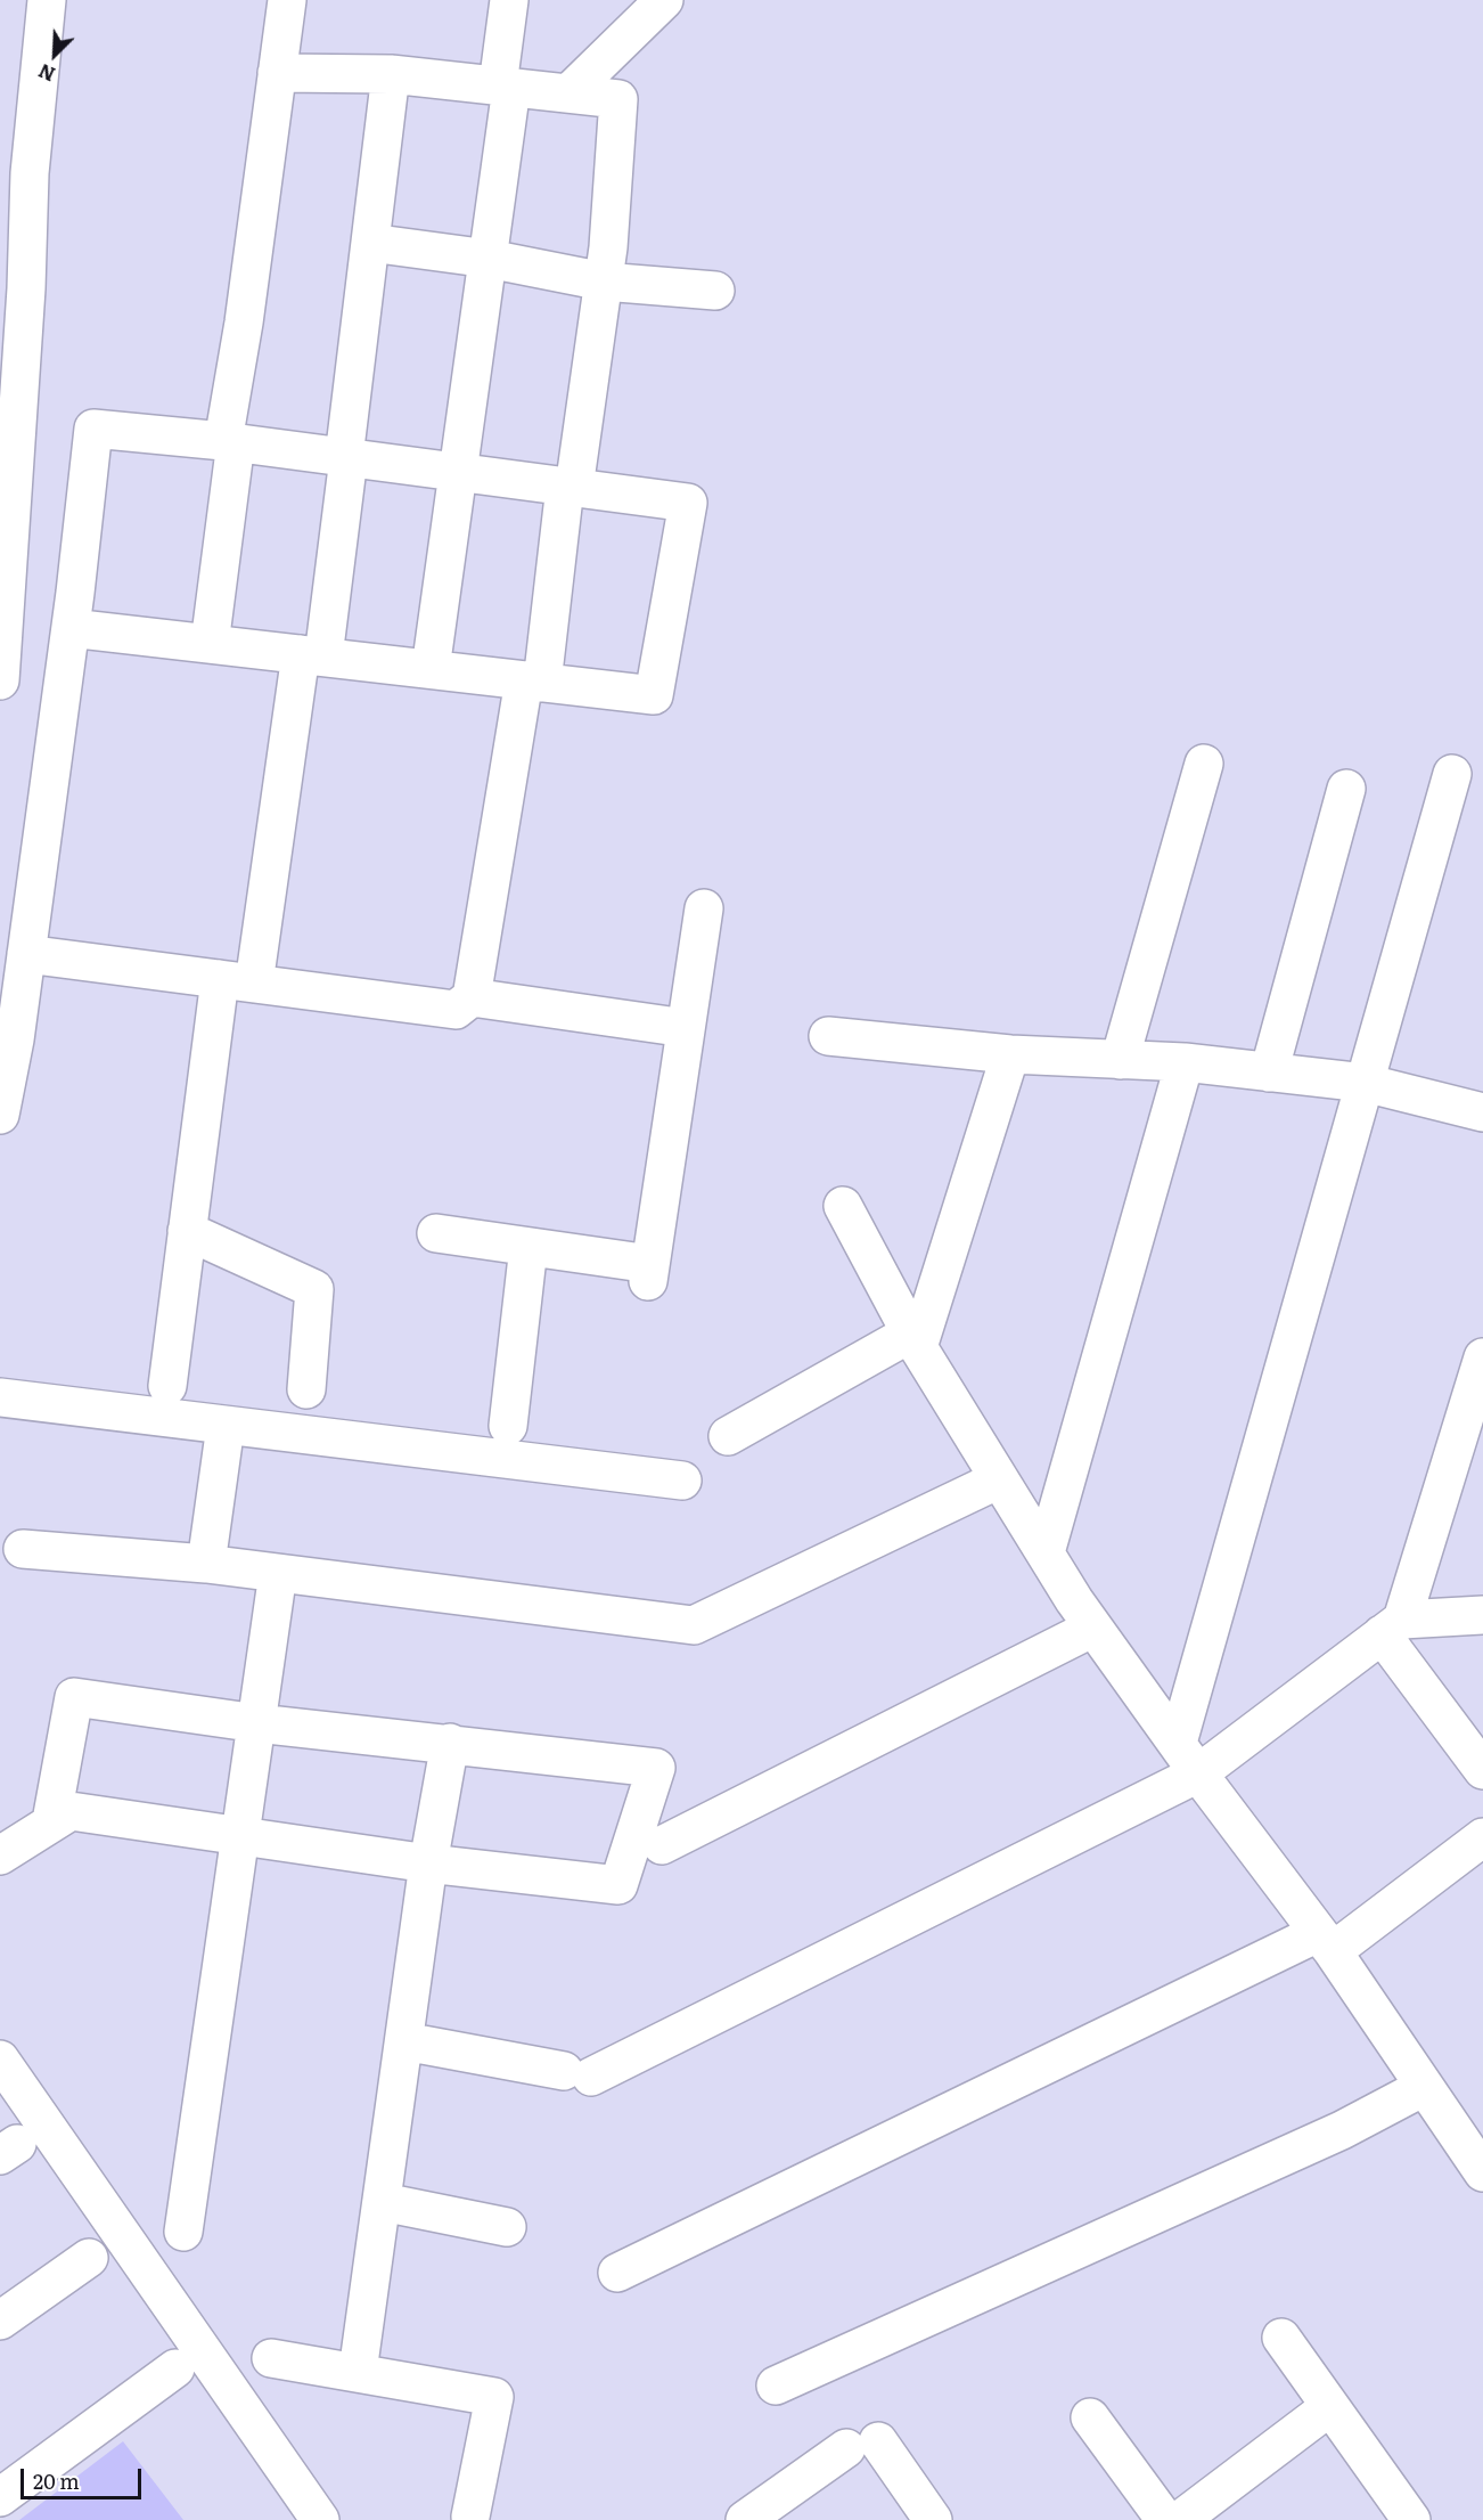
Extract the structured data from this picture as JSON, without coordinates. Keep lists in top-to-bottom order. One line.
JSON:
{"scale_bar":"20 m","north":"bottom left"}
